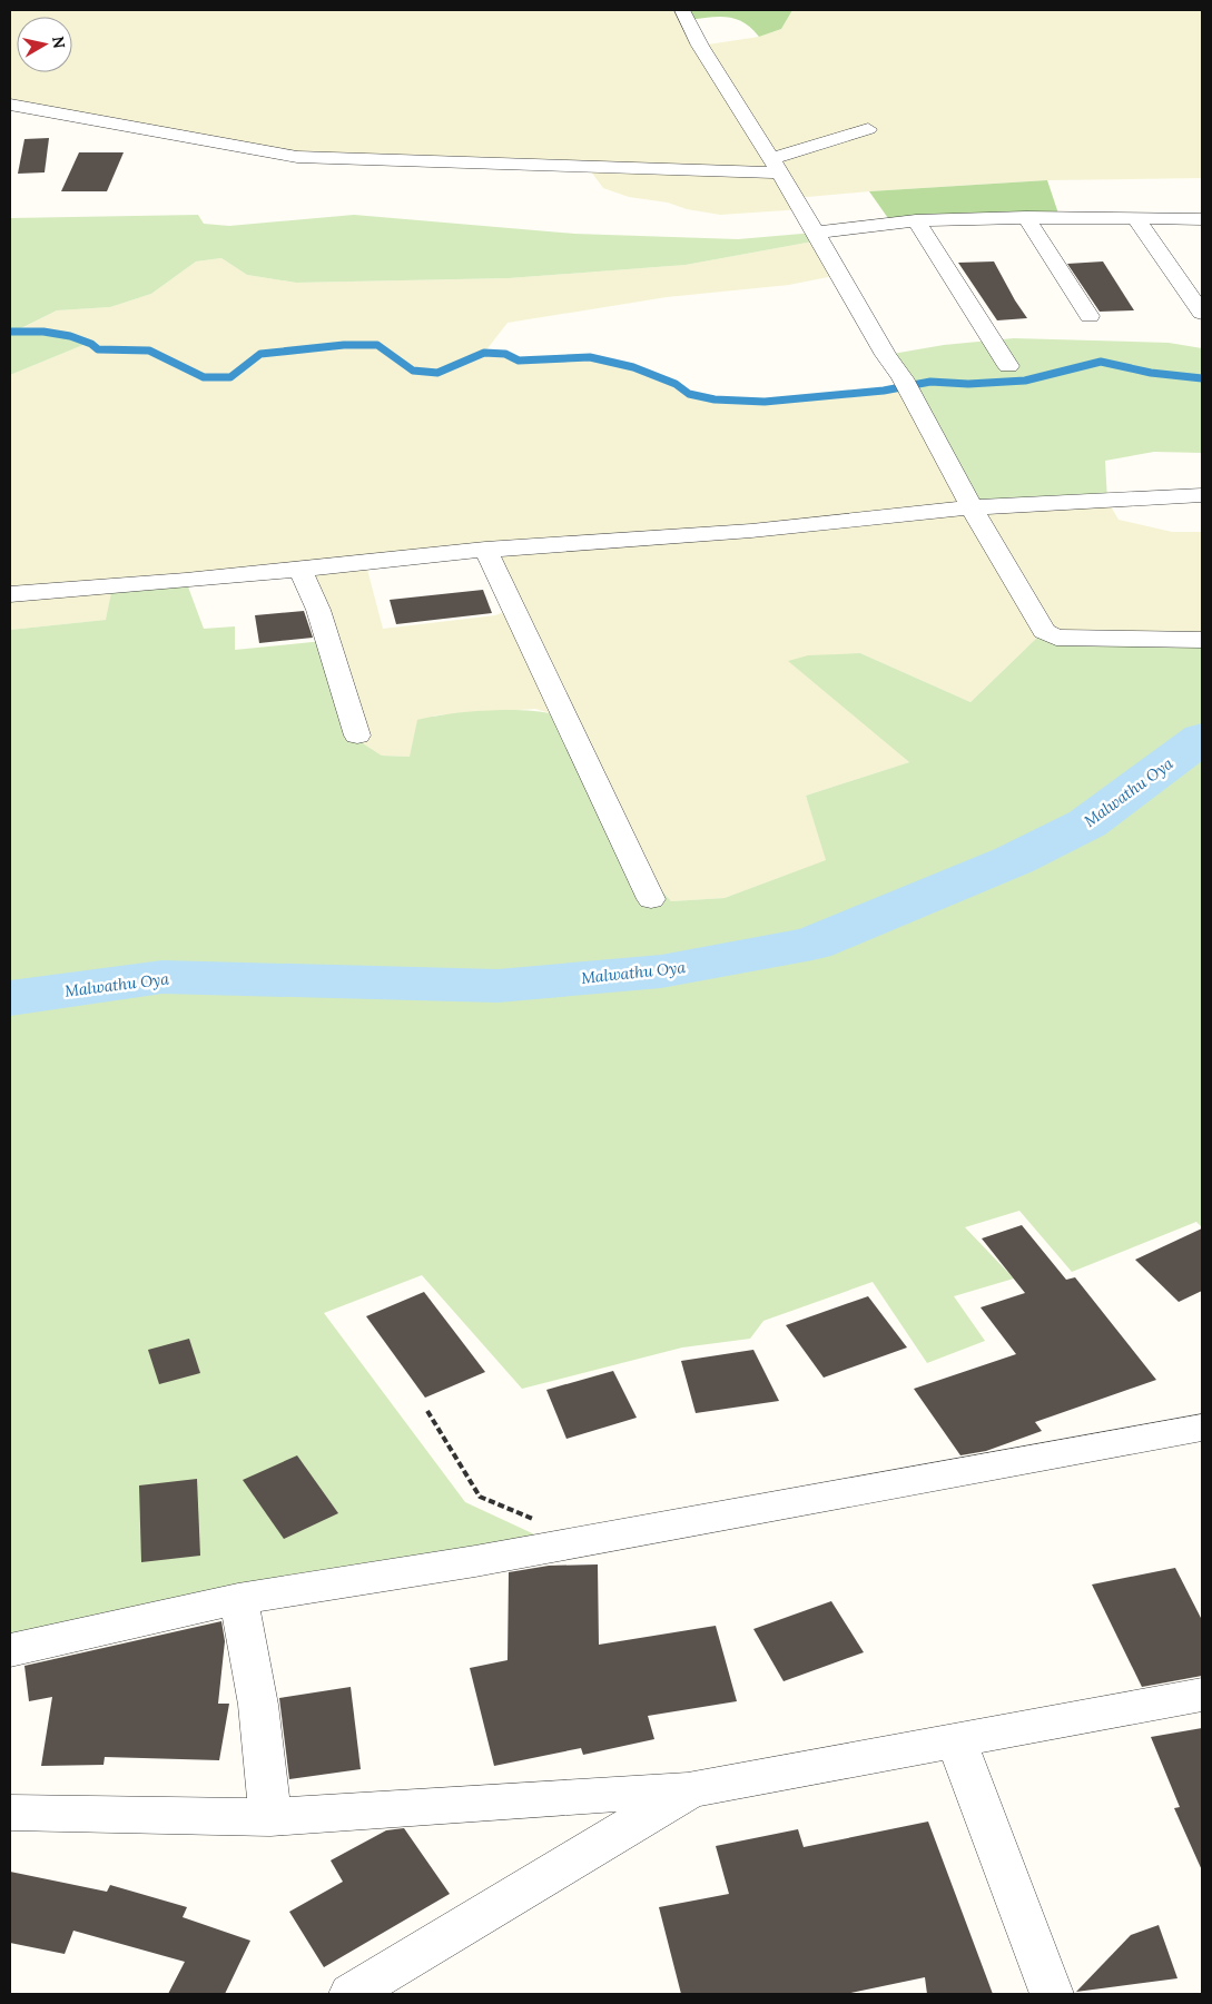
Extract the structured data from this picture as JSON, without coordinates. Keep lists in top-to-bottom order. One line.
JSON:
{"water":["Malwathu Oya"],"north":"right"}
